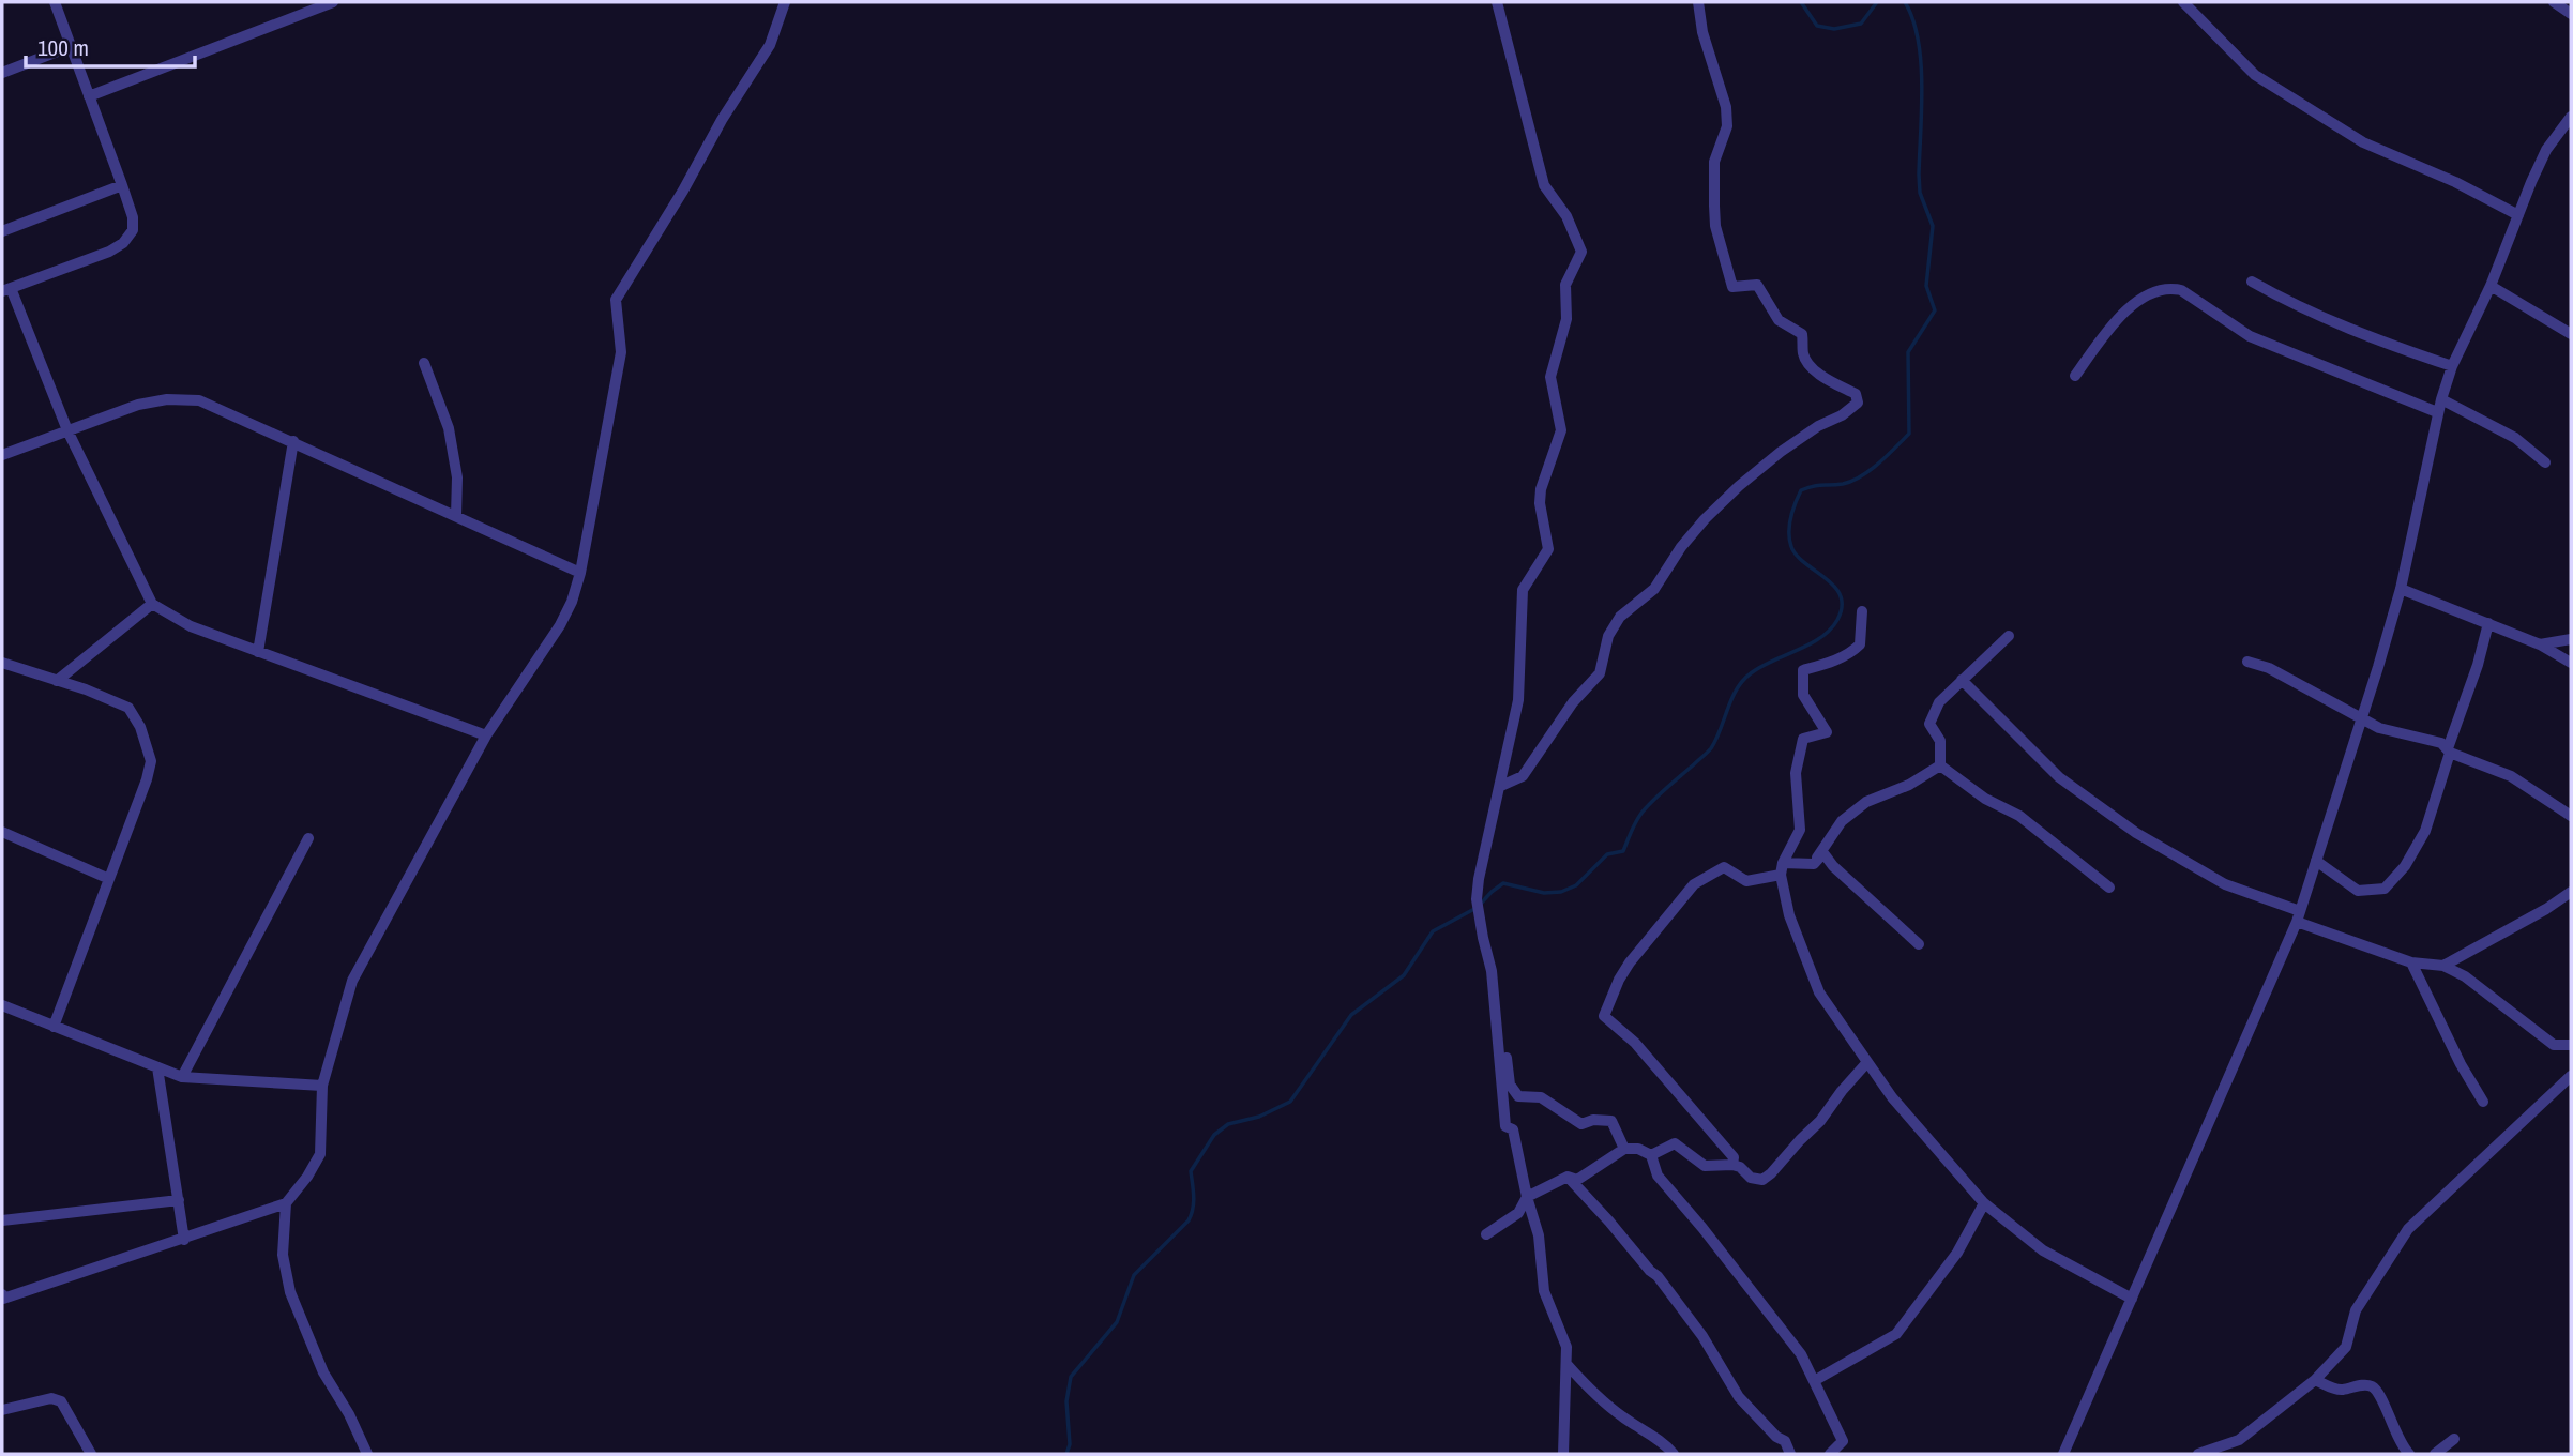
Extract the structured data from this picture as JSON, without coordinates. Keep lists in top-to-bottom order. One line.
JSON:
{"scale_bar":"100 m"}
